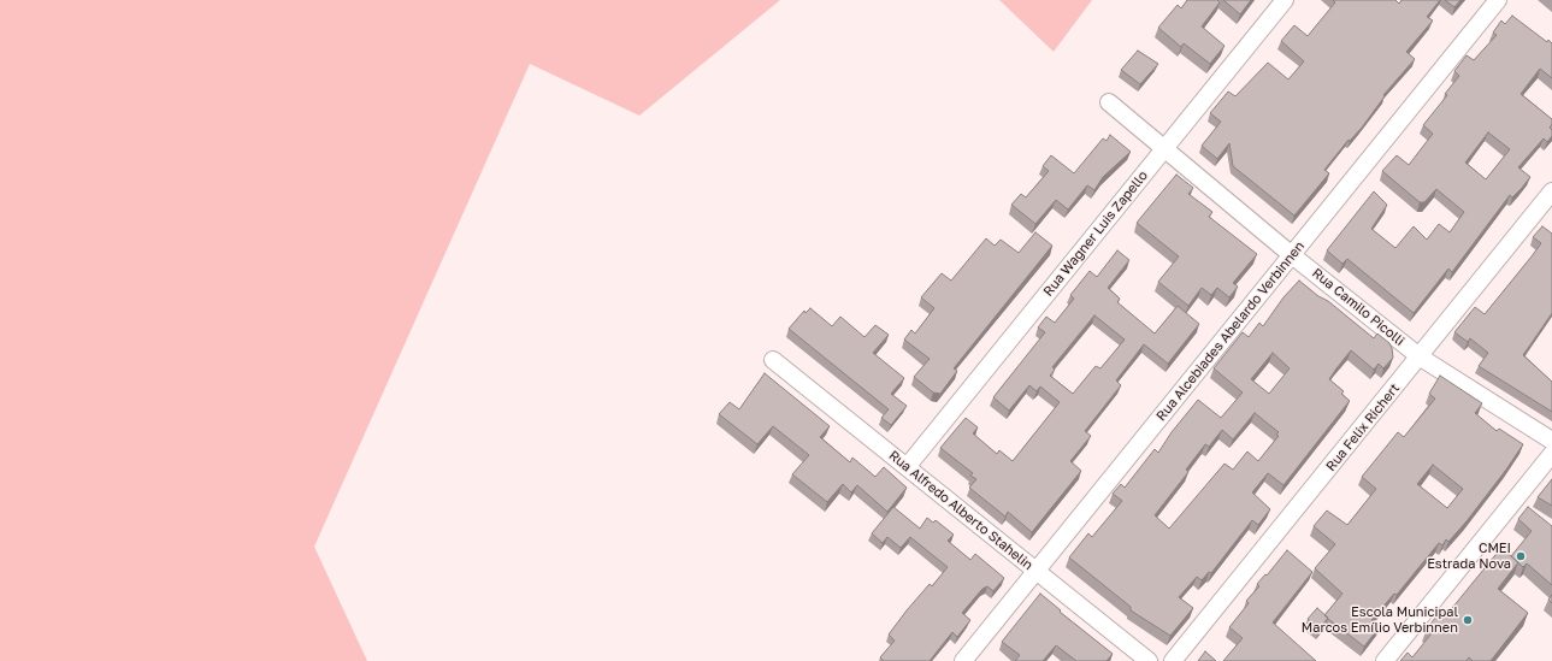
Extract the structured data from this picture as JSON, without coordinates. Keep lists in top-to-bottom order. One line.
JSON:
{"streets":{"street":["Rua Wagner Luis Zapello","Rua Camilo Picolli","Rua Alcebiades Abelardo Verbinnen","Rua Felix Richert","Rua Alfredo Alberto Stahelin"]},"crossings":[["Rua Wagner Luis Zapello","Rua Camilo Picolli"],["Rua Wagner Luis Zapello","Rua Alfredo Alberto Stahelin"],["Rua Camilo Picolli","Rua Alcebiades Abelardo Verbinnen"],["Rua Camilo Picolli","Rua Felix Richert"],["Rua Alcebiades Abelardo Verbinnen","Rua Alfredo Alberto Stahelin"]],"places":["CMEI Estrada Nova","Escola Municipal Marcos Emílio Verbinnen"]}
